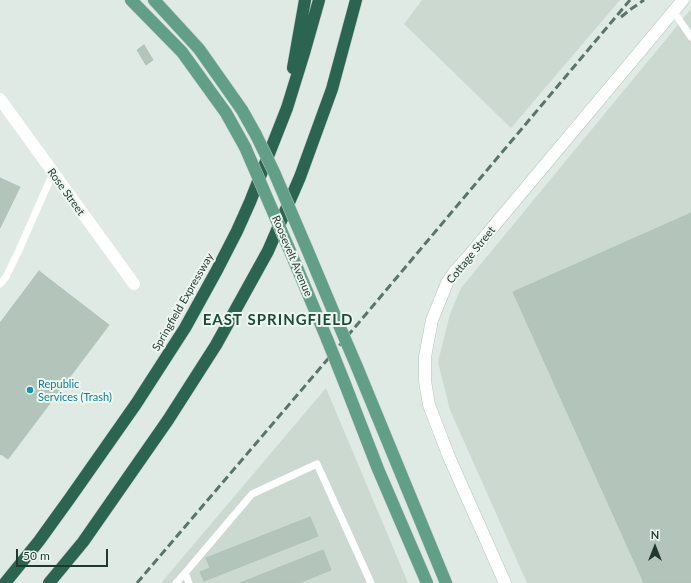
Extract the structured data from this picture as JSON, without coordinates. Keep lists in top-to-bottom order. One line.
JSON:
{"streets":{"highway":["Springfield Expressway"],"main road":["Rose Street","Cottage Street","Roosevelt Avenue"]},"districts":["EAST SPRINGFIELD"],"places":["Republic Services (Trash)"],"scale_bar":"50 m","north":"top"}
